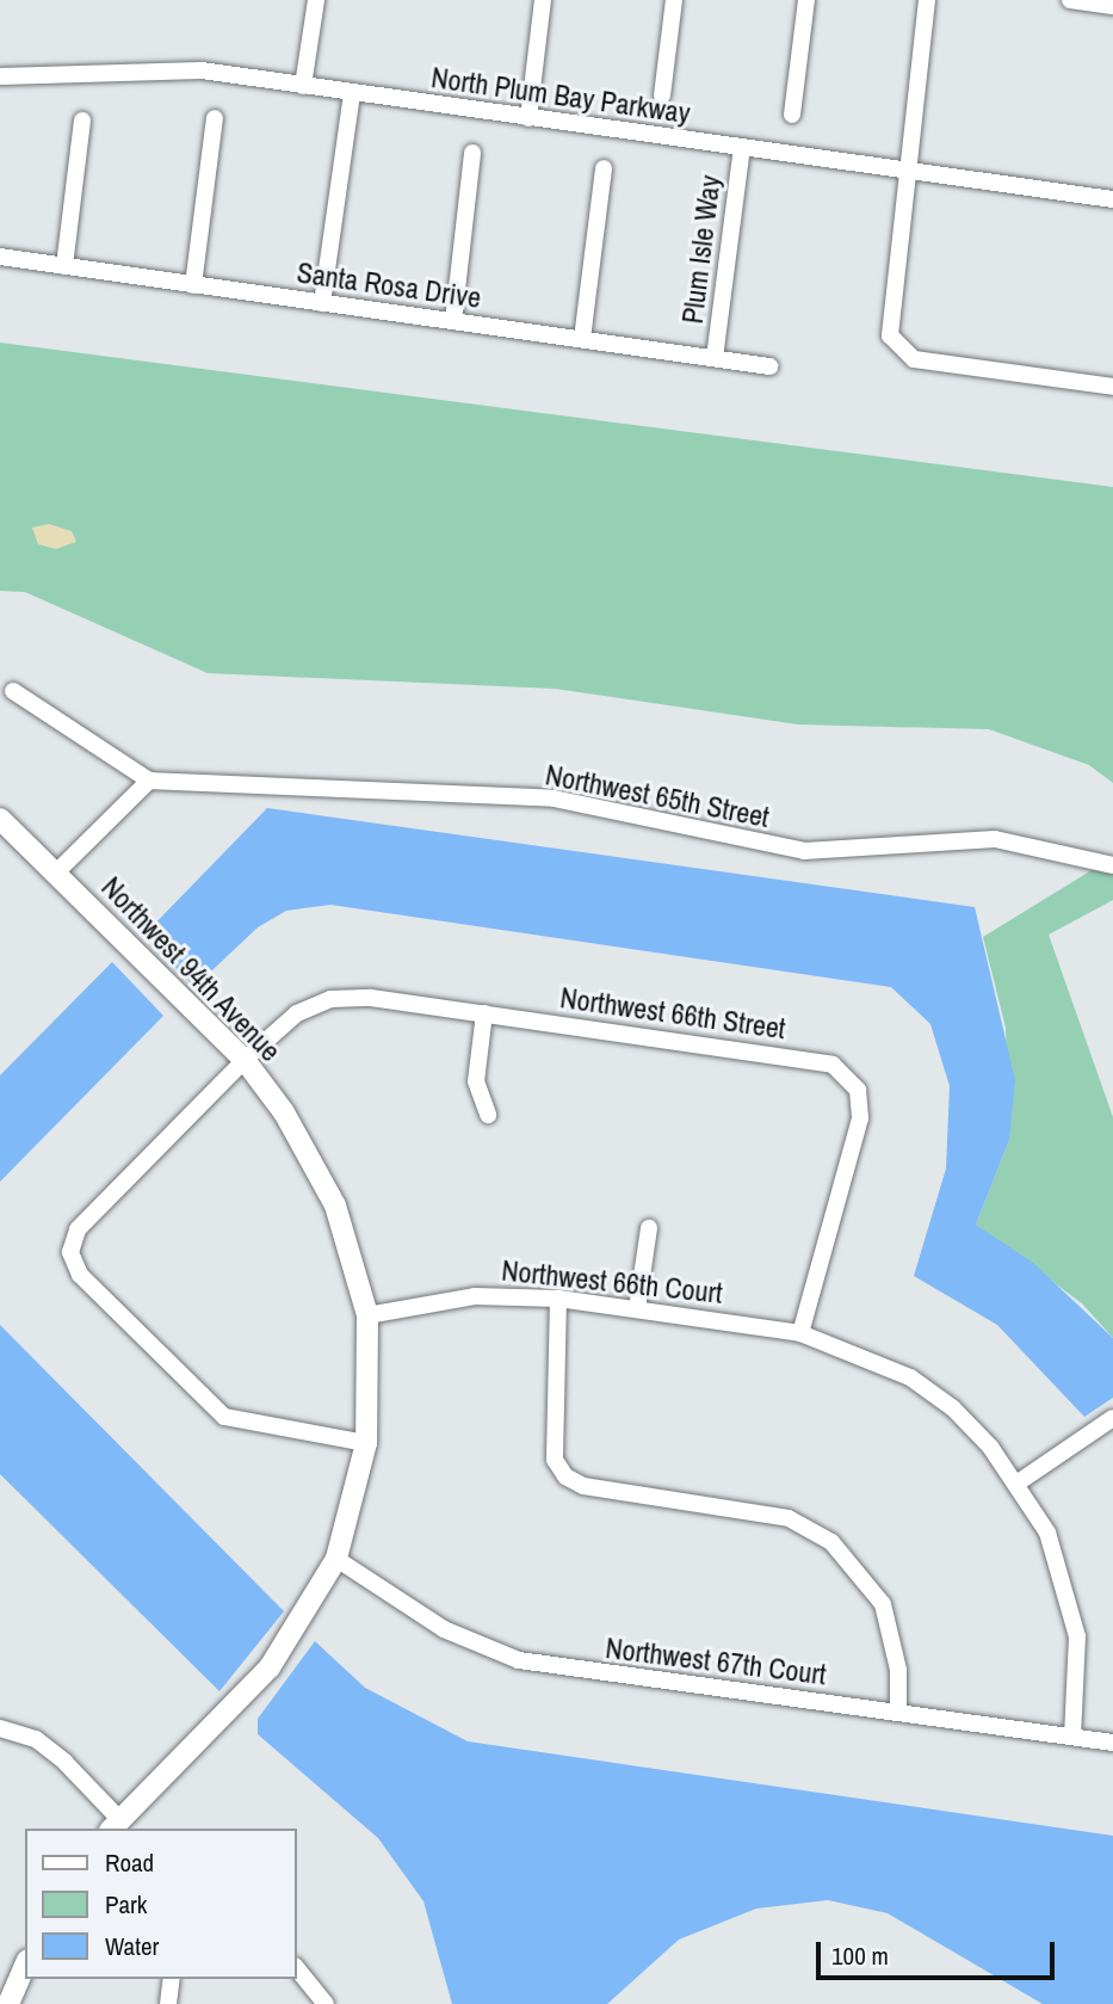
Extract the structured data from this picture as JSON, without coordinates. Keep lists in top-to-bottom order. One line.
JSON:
{"streets":{"street":["North Plum Bay Parkway","Plum Isle Way","Santa Rosa Drive","Northwest 65th Street","Northwest 94th Avenue","Northwest 66th Street","Northwest 66th Court","Northwest 67th Court"]},"crossings":[["North Plum Bay Parkway","Plum Isle Way"],["Plum Isle Way","Santa Rosa Drive"],["Northwest 94th Avenue","Northwest 66th Street"],["Northwest 94th Avenue","Northwest 66th Court"],["Northwest 94th Avenue","Northwest 67th Court"],["Northwest 66th Street","Northwest 66th Court"],["Northwest 66th Court","Northwest 67th Court"]],"legend":["Road","Park","Water"],"scale_bar":"100 m"}
